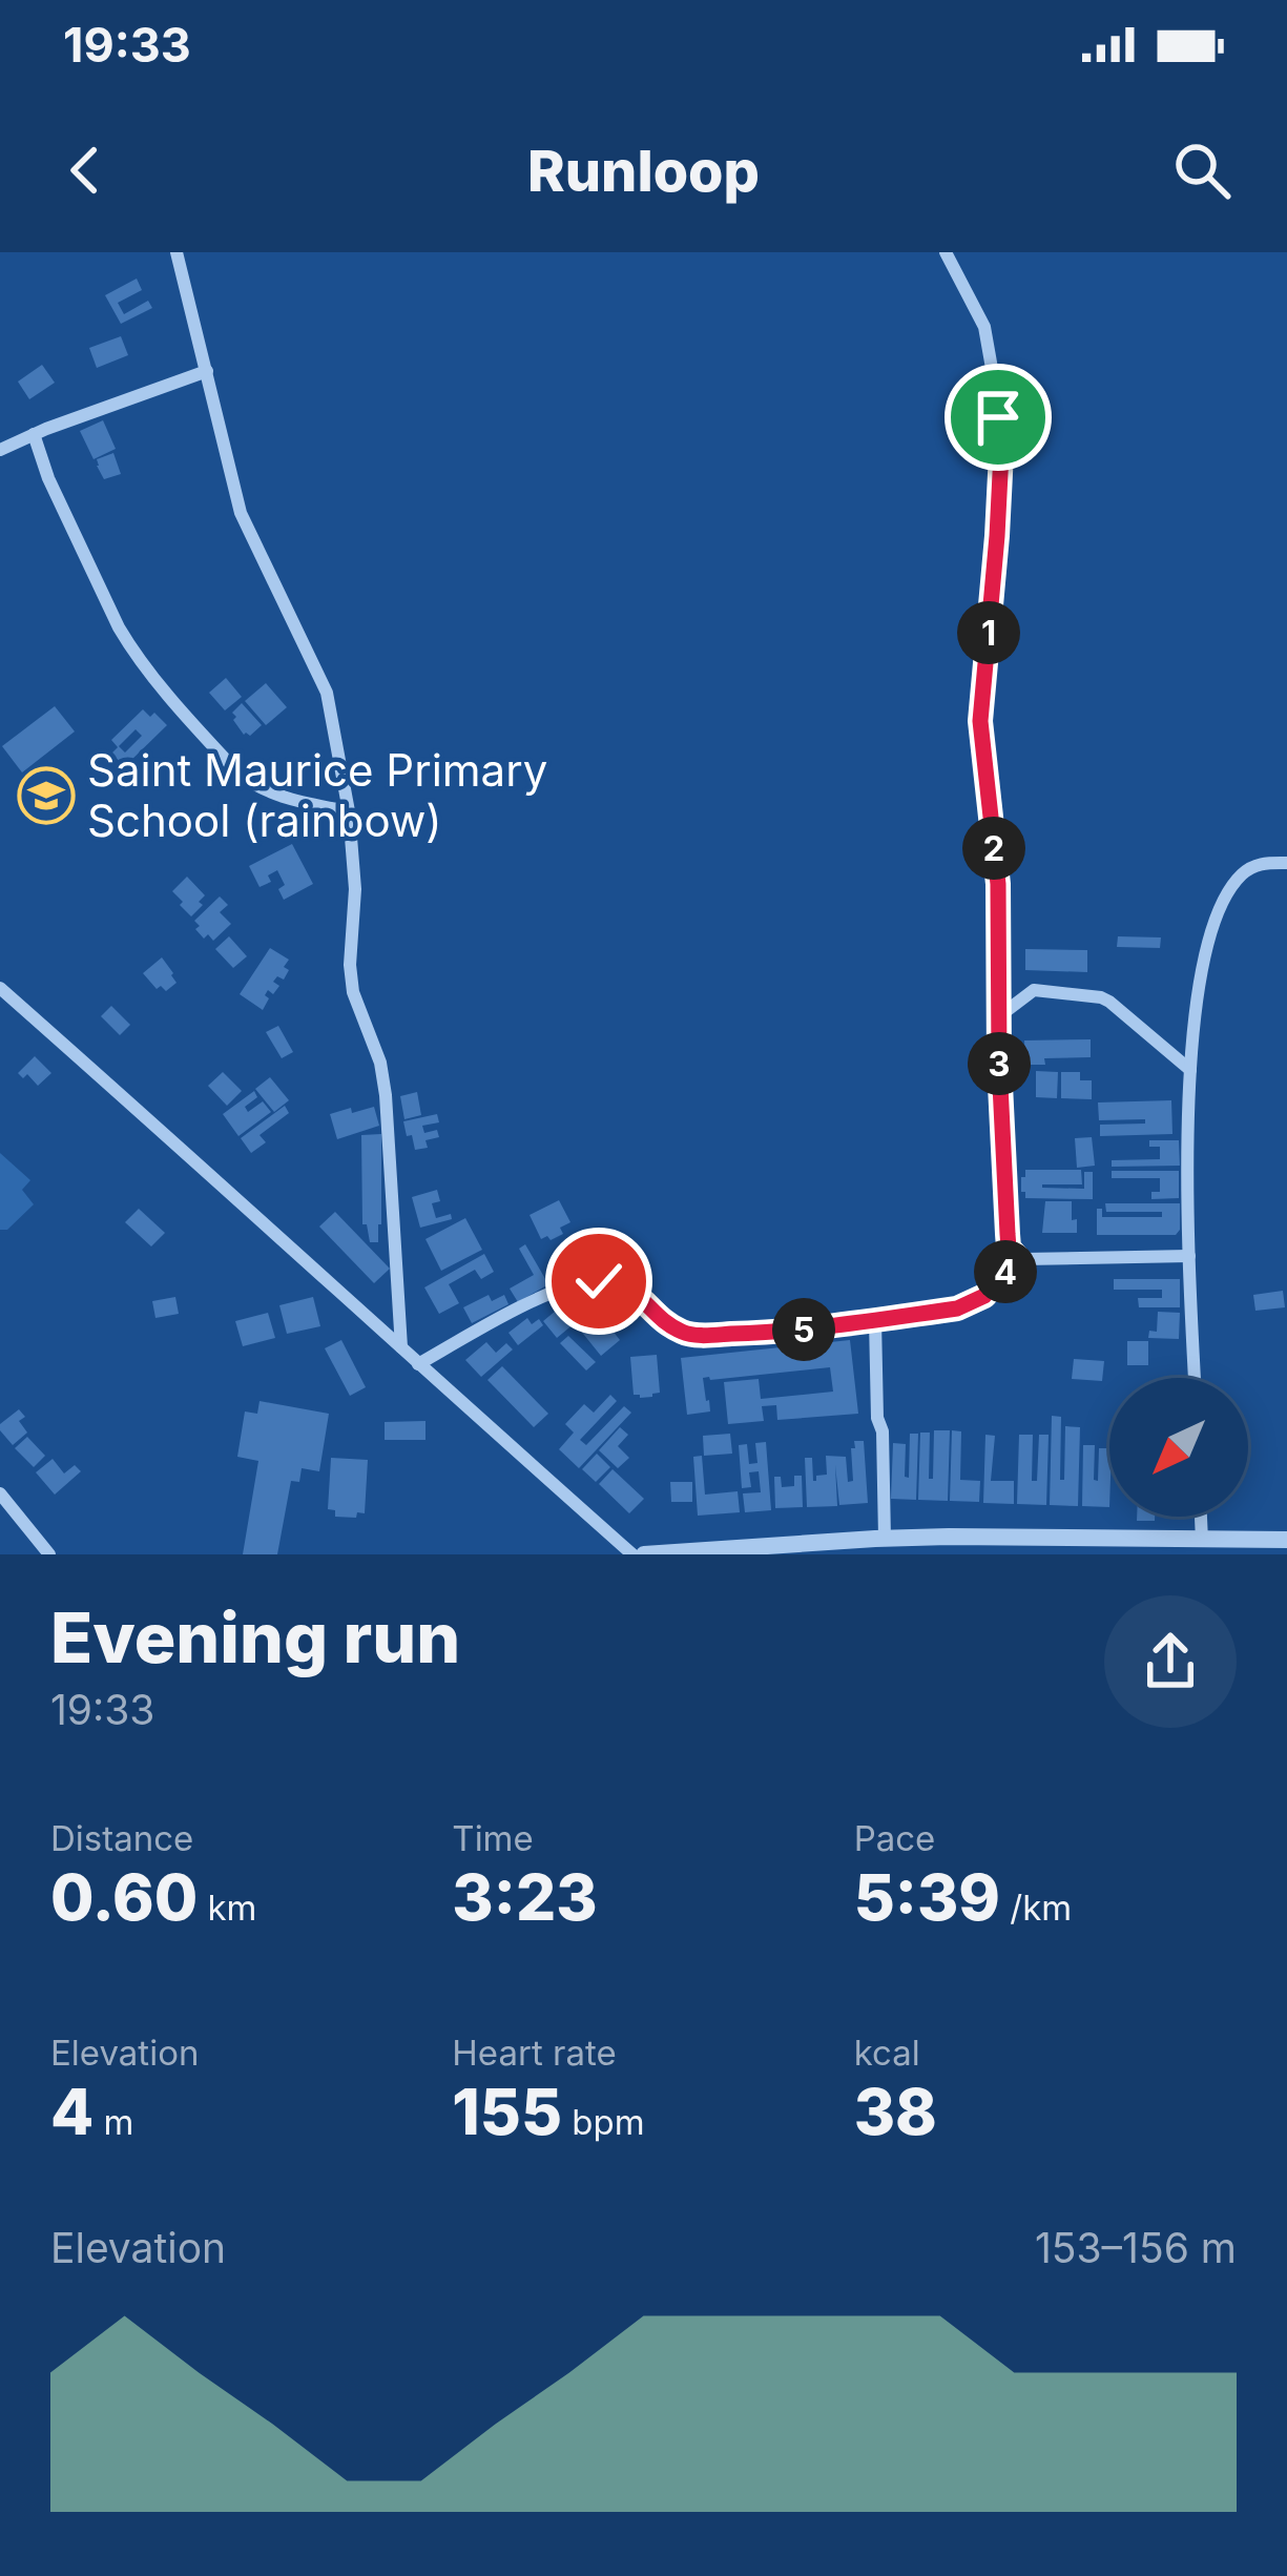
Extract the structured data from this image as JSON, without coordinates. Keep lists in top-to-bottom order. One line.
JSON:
{"places":{"school or university":["Saint Maurice Primary School (rainbow)"]},"north":"bottom left","page":{"status":"19:33","header":"Runloop","pins":["1","2","3","4","5"],"heading":["Evening run","19:33"],"stats":[["Distance","0.60 km"],["Time","3:23"],["Pace","5:39 /km"],["Elevation","4 m"],["Heart rate","155 bpm"],["kcal","38"]],"chart":["Elevation","153–156 m"]}}
